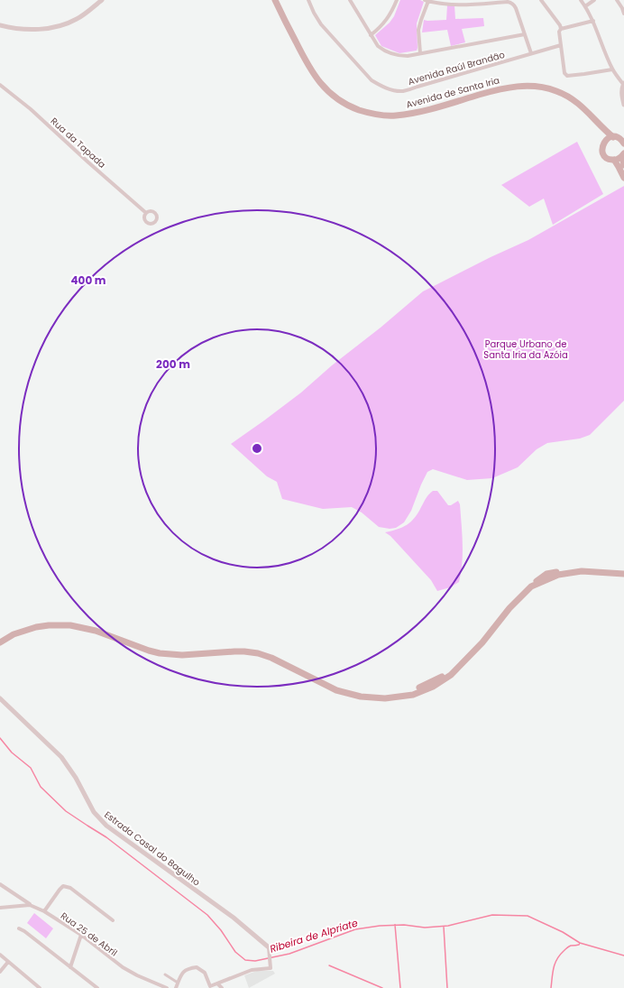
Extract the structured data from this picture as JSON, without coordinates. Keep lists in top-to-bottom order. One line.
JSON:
{"streets":{"main road":["Avenida de Santa Iria"],"street":["Avenida Raúl Brandão","Rua da Tapada","Estrada Casal do Bagulho","Rua 25 de Abril"]},"water":["Ribeira de Alpriate"],"parks":["Parque Urbano de Santa Iria da Azóia"],"rings":["400 m","200 m"]}
